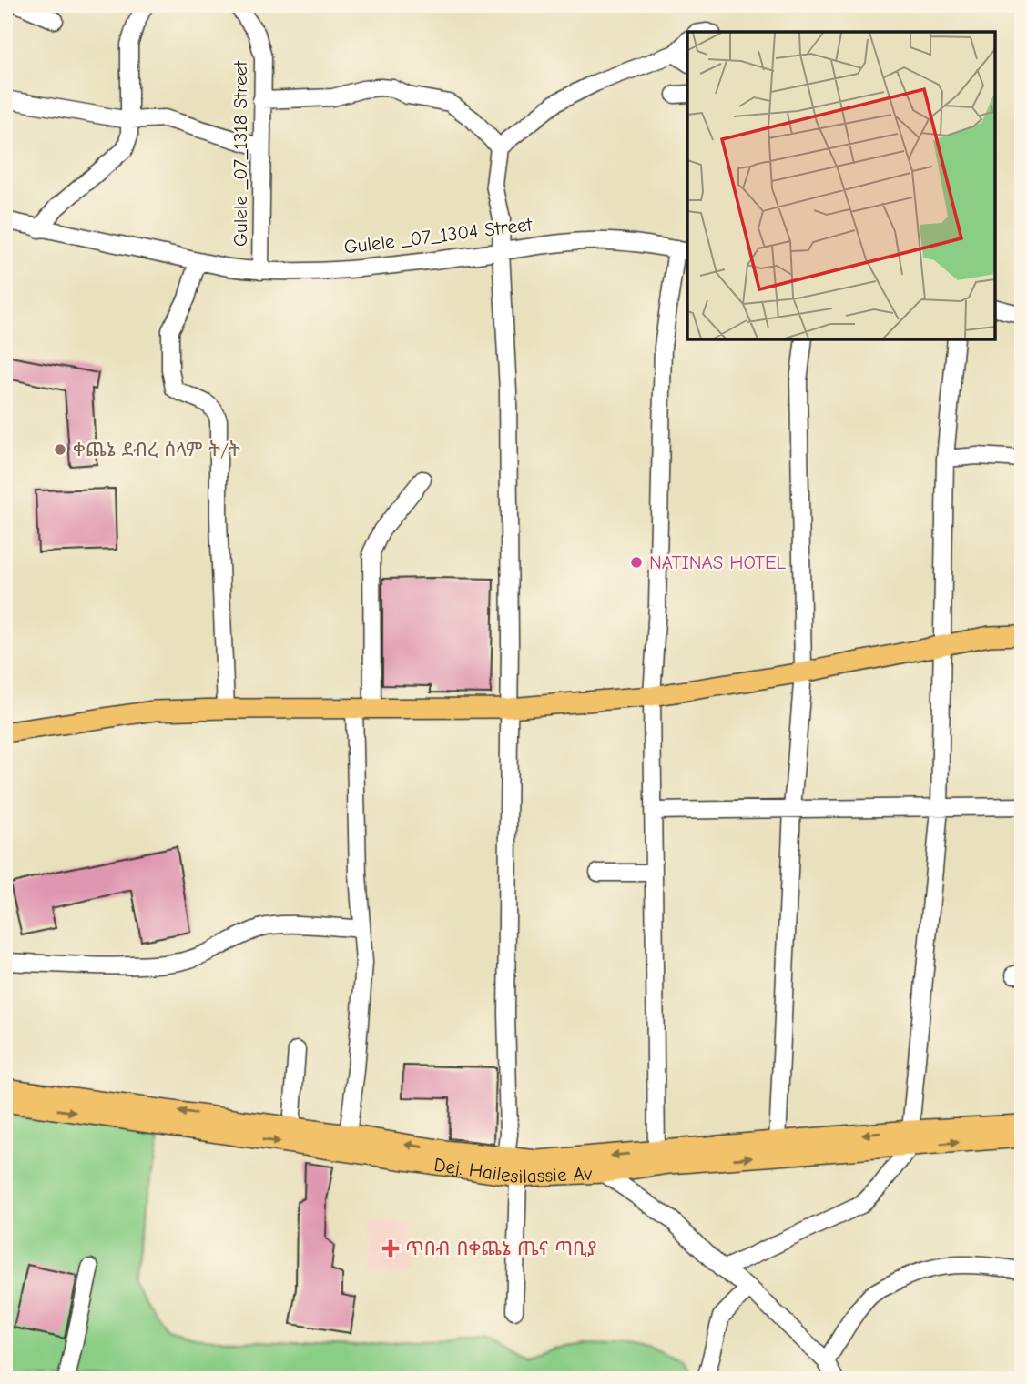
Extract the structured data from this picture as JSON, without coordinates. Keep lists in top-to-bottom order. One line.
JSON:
{"streets":{"main road":["Dej. Hailesilassie Av"],"street":["Gulele _07_1318 Street","Gulele _07_1304 Street"]},"crossings":[["Gulele _07_1318 Street","Gulele _07_1304 Street"]],"places":{"other":["ቀጨኔ ደብረ ሰላም ት/ት","NATINAS HOTEL"],"health":["ጥበብ በቀጨኔ ጤና ጣቢያ"]}}
